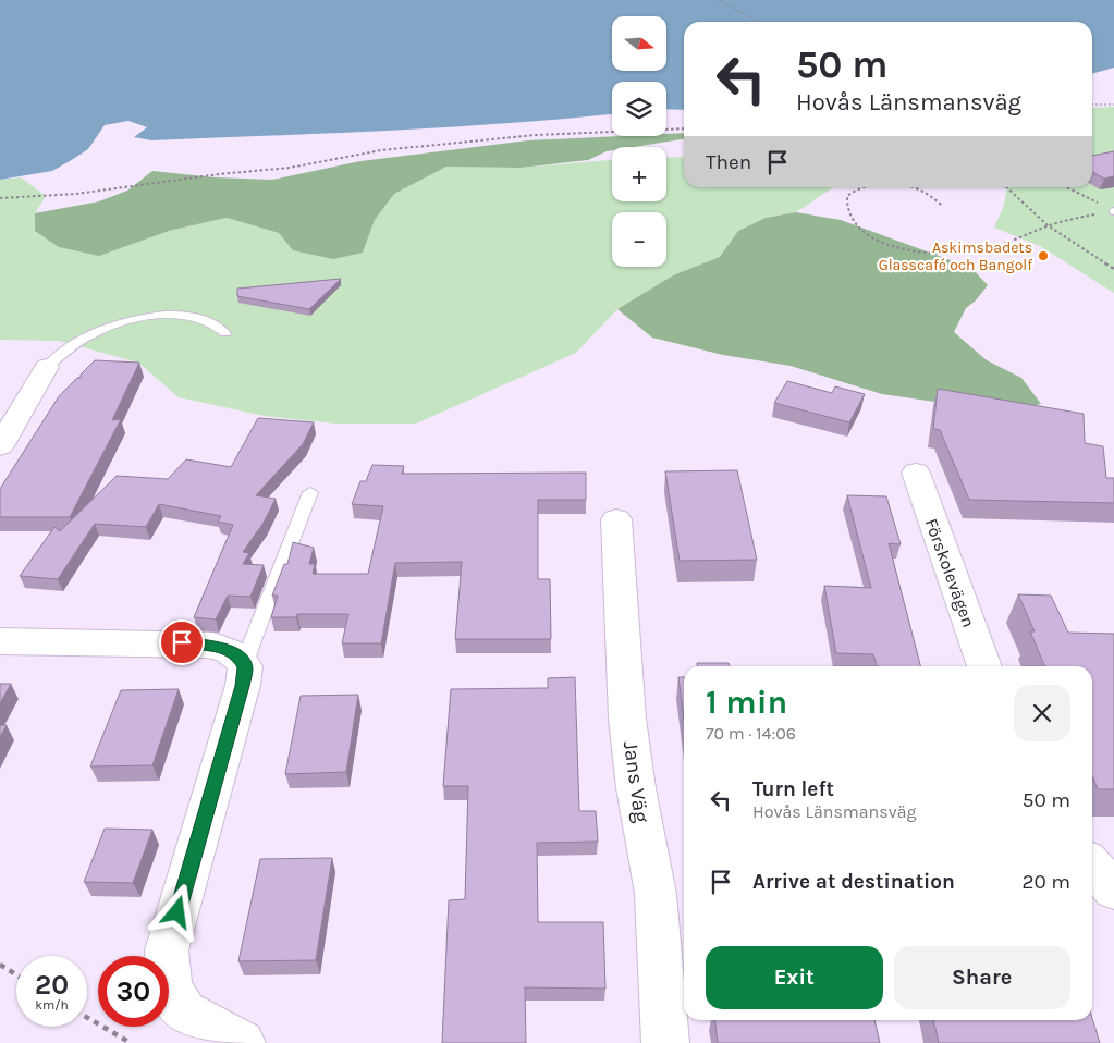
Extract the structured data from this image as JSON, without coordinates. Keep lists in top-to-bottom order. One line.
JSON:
{"streets":{"street":["Förskolevägen","Jans Väg"]},"places":["Askimsbadets Glasscafé och Bangolf"],"north":"right","page":{"map_buttons":["+","−"],"turn":["50 m","Hovås Länsmansväg"],"then":"Then","heading":["1 min","70 m · 14:06"],"list":[{"name":"Turn left","note":"Hovås Länsmansväg","value":"50 m"},{"name":"Arrive at destination","value":"20 m"}],"buttons":["Exit","Share"],"speed":"20 km/h","limit":"30"}}
